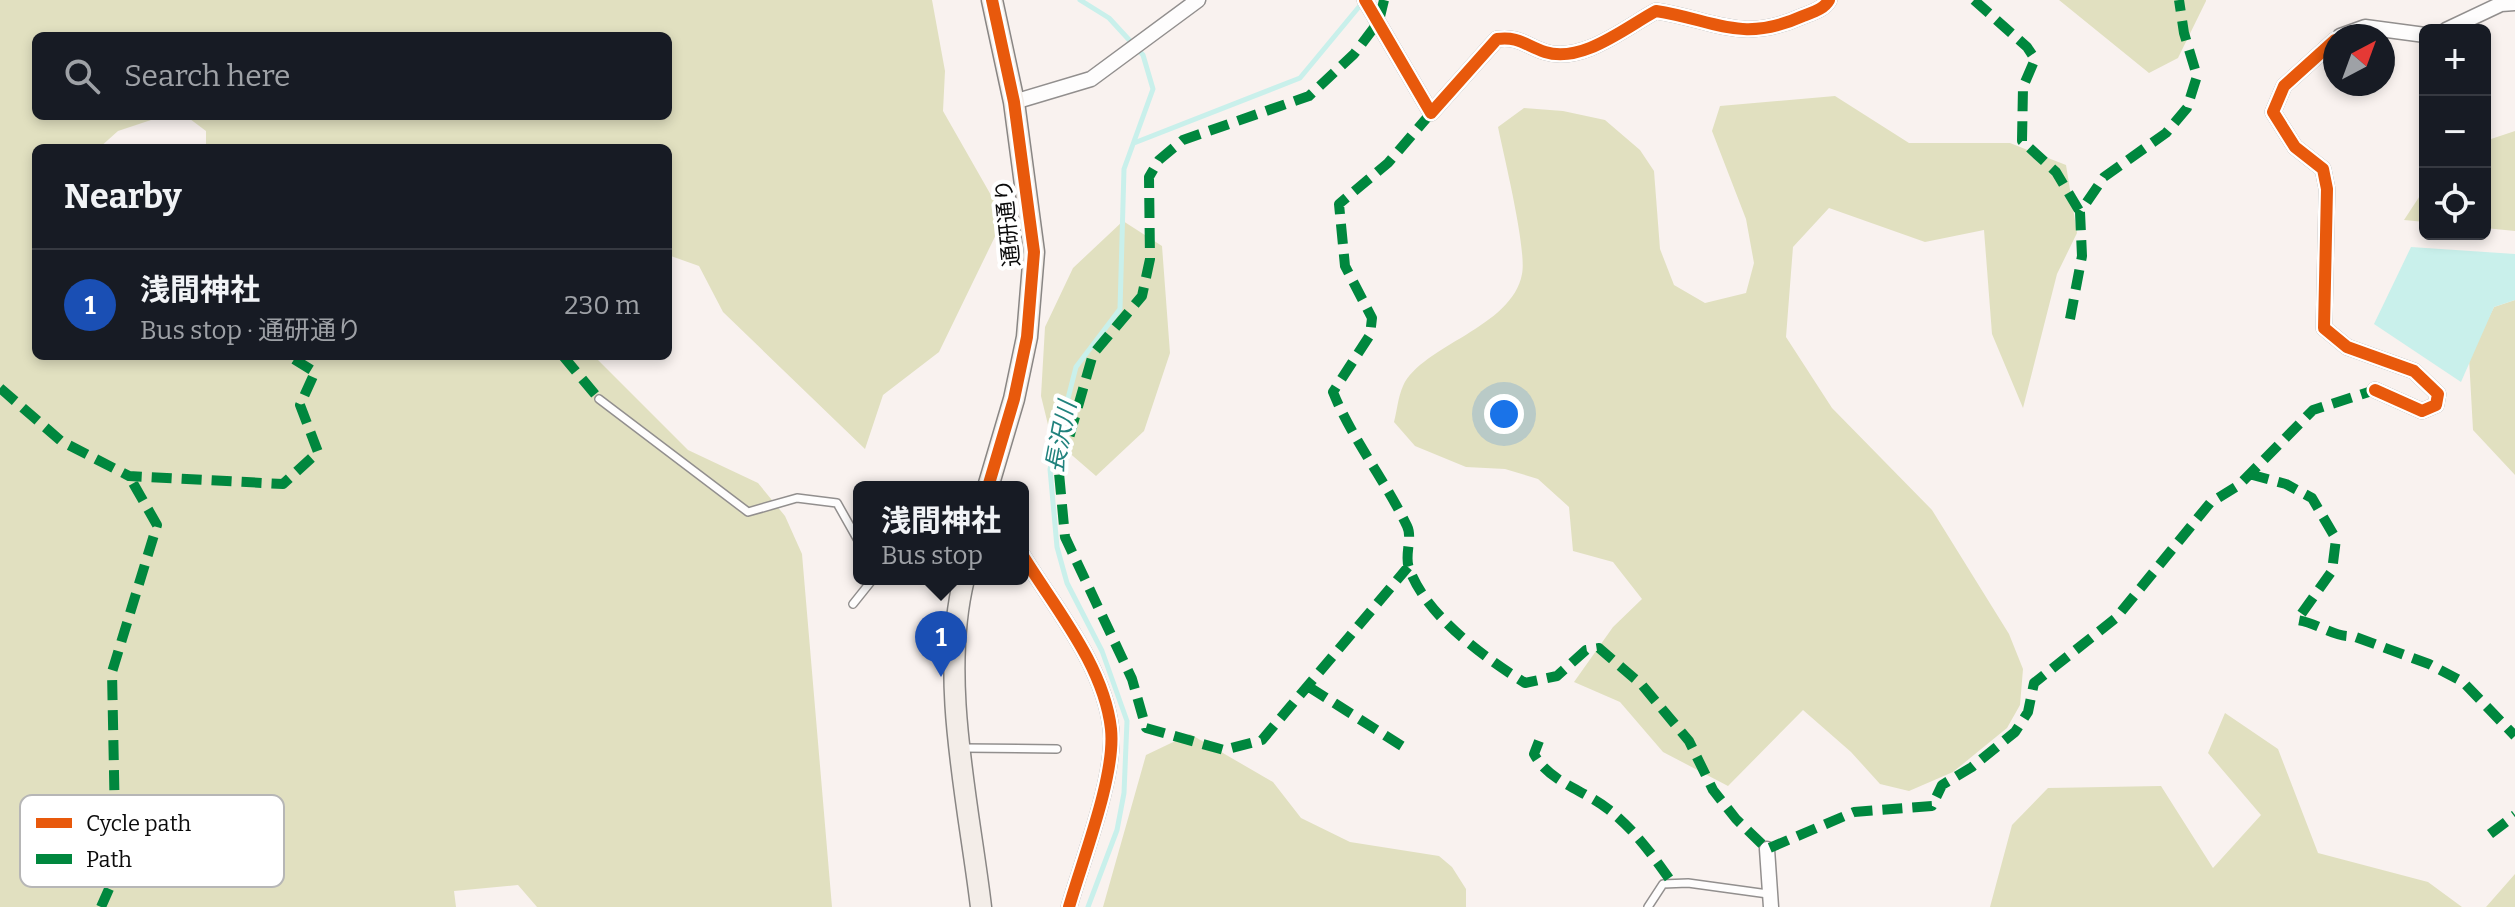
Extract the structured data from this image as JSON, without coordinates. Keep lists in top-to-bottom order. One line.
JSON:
{"streets":{"street":["通研通り"]},"water":["長沢川"],"legend":["Cycle path","Path"],"north":"top right","page":{"map_buttons":["+","−"],"search":"Search here","heading":"Nearby","list":[{"mark":"1","name":"浅間神社","note":"Bus stop · 通研通り","value":"230 m"}],"popup":["浅間神社","Bus stop"],"pins":"1"}}
